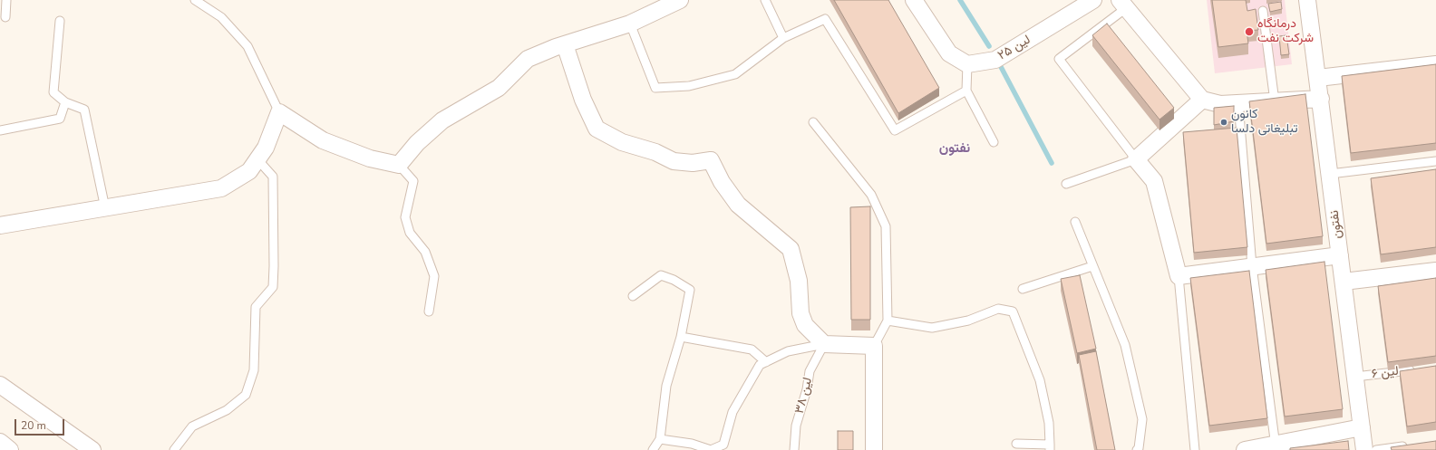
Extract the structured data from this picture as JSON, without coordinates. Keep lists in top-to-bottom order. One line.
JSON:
{"streets":{"street":["لین ۲۵","نفتون"],"lane":["لین ۶","لین ۳۸"]},"crossings":[["نفتون","لین ۶"]],"districts":["نفتون"],"places":["درمانگاه شرکت نفت","کانون تبلیغاتی دلسا"],"scale_bar":"20 m"}
